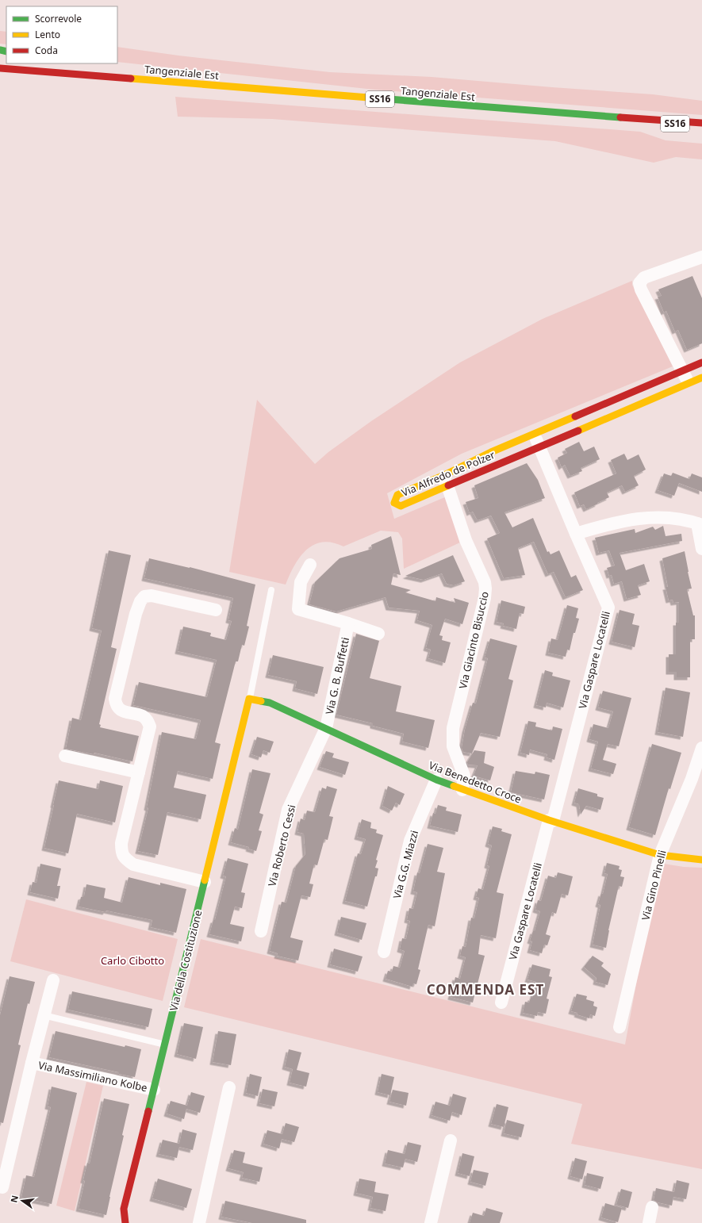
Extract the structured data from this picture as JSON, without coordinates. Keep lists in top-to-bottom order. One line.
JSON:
{"streets":{"street":["Tangenziale Est","SS16","Via Alfredo de Polzer","Via Giacinto Bisuccio","Via Gaspare Locatelli","Via G. B. Buffetti","Via Benedetto Croce","Via Roberto Cessi","Via G.G. Miazzi","Via Gino Pinelli","Via della Costituzione","Via Massimiliano Kolbe"]},"crossings":[["Via Alfredo de Polzer","Via Giacinto Bisuccio"],["Via Alfredo de Polzer","Via Gaspare Locatelli"],["Via Giacinto Bisuccio","Via Benedetto Croce"],["Via Gaspare Locatelli","Via Benedetto Croce"],["Via G. B. Buffetti","Via Benedetto Croce"],["Via G. B. Buffetti","Via Roberto Cessi"],["Via Benedetto Croce","Via Roberto Cessi"],["Via Benedetto Croce","Via G.G. Miazzi"],["Via Benedetto Croce","Via Gino Pinelli"],["Via Benedetto Croce","Via della Costituzione"],["Via della Costituzione","Via Massimiliano Kolbe"]],"districts":["COMMENDA EST"],"parks":["Carlo Cibotto"],"legend":["Scorrevole","Lento","Coda"],"north":"left"}
